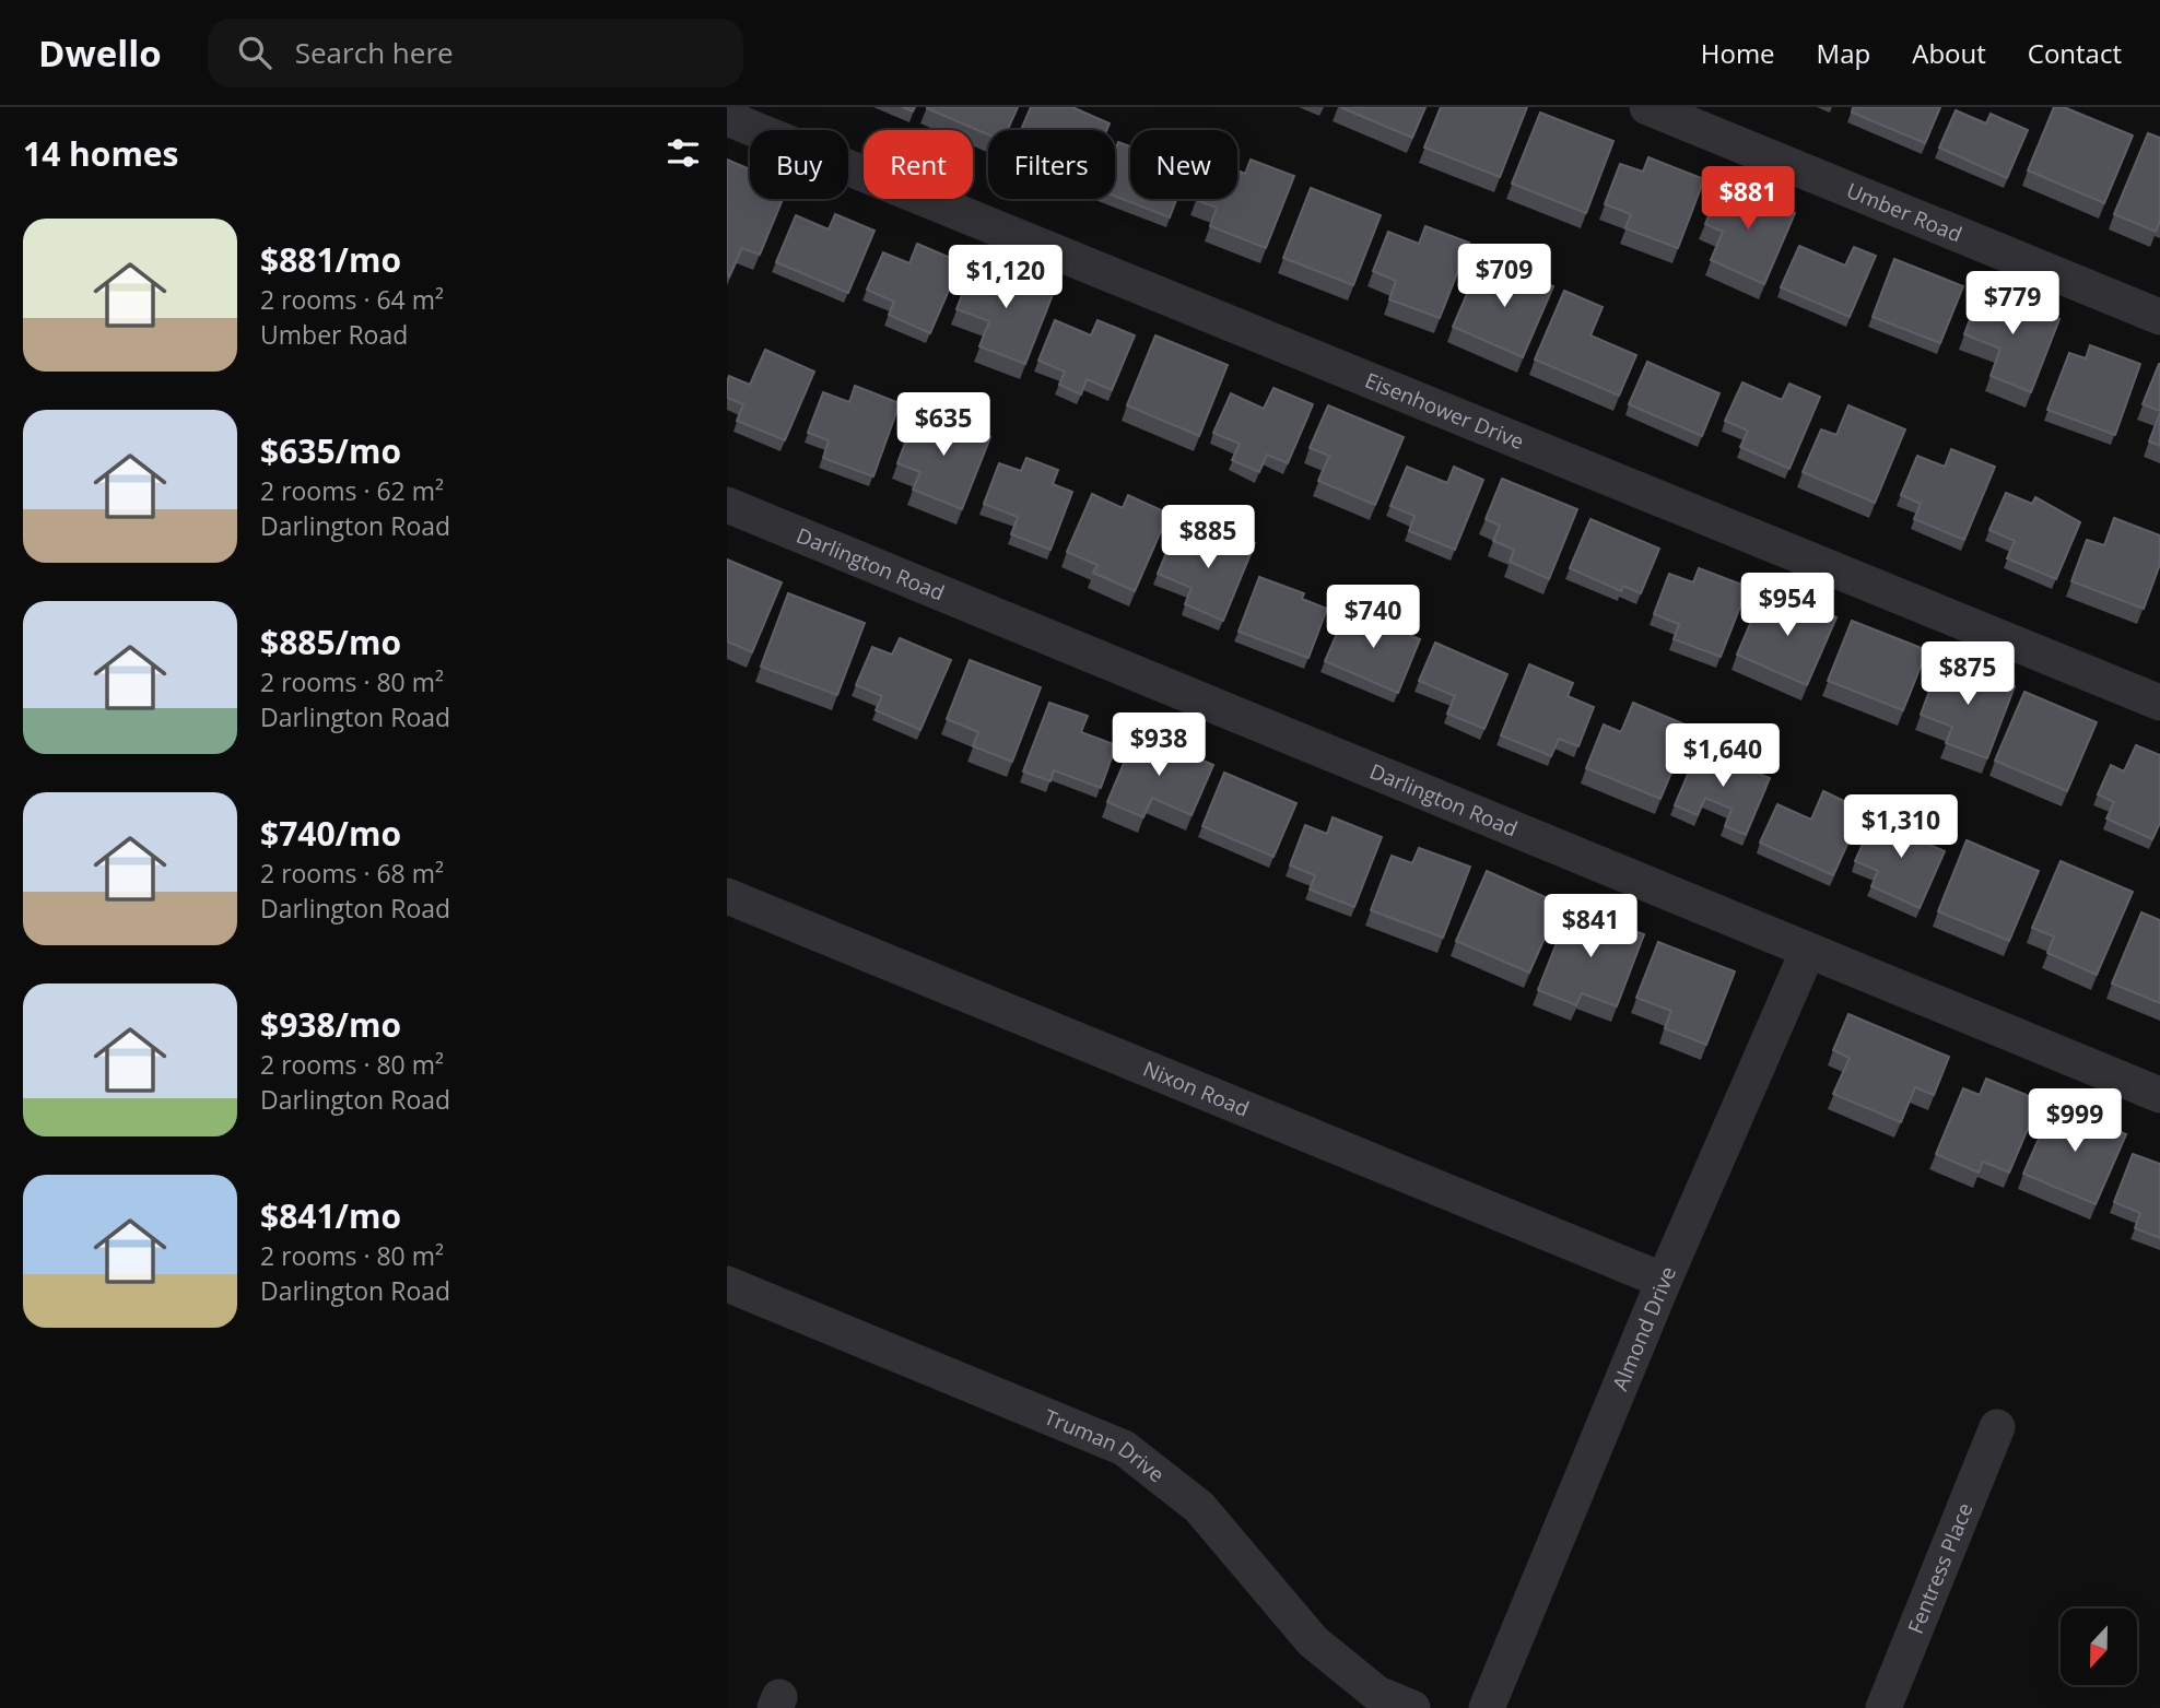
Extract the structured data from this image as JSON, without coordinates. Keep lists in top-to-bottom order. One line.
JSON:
{"streets":{"street":["Umber Road","Eisenhower Drive","Darlington Road","Nixon Road","Almond Drive","Truman Drive","Fentress Place"]},"crossings":[["Darlington Road","Almond Drive"],["Nixon Road","Almond Drive"]],"north":"bottom","page":{"header":"Dwello","search":"Search here","nav":["Home","Map","About","Contact"],"heading":"14 homes","chip":["Buy","Rent","Filters","New"],"price":["$881","$709","$1,120","$779","$635","$885","$954","$740","$875","$938","$1,640","$1,310","$841","$999"],"list":[{"name":"$881/mo","note":"2 rooms · 64 m² · Umber Road"},{"name":"$635/mo","note":"2 rooms · 62 m² · Darlington Road"},{"name":"$885/mo","note":"2 rooms · 80 m² · Darlington Road"},{"name":"$740/mo","note":"2 rooms · 68 m² · Darlington Road"},{"name":"$938/mo","note":"2 rooms · 80 m² · Darlington Road"},{"name":"$841/mo","note":"2 rooms · 80 m² · Darlington Road"}]}}
